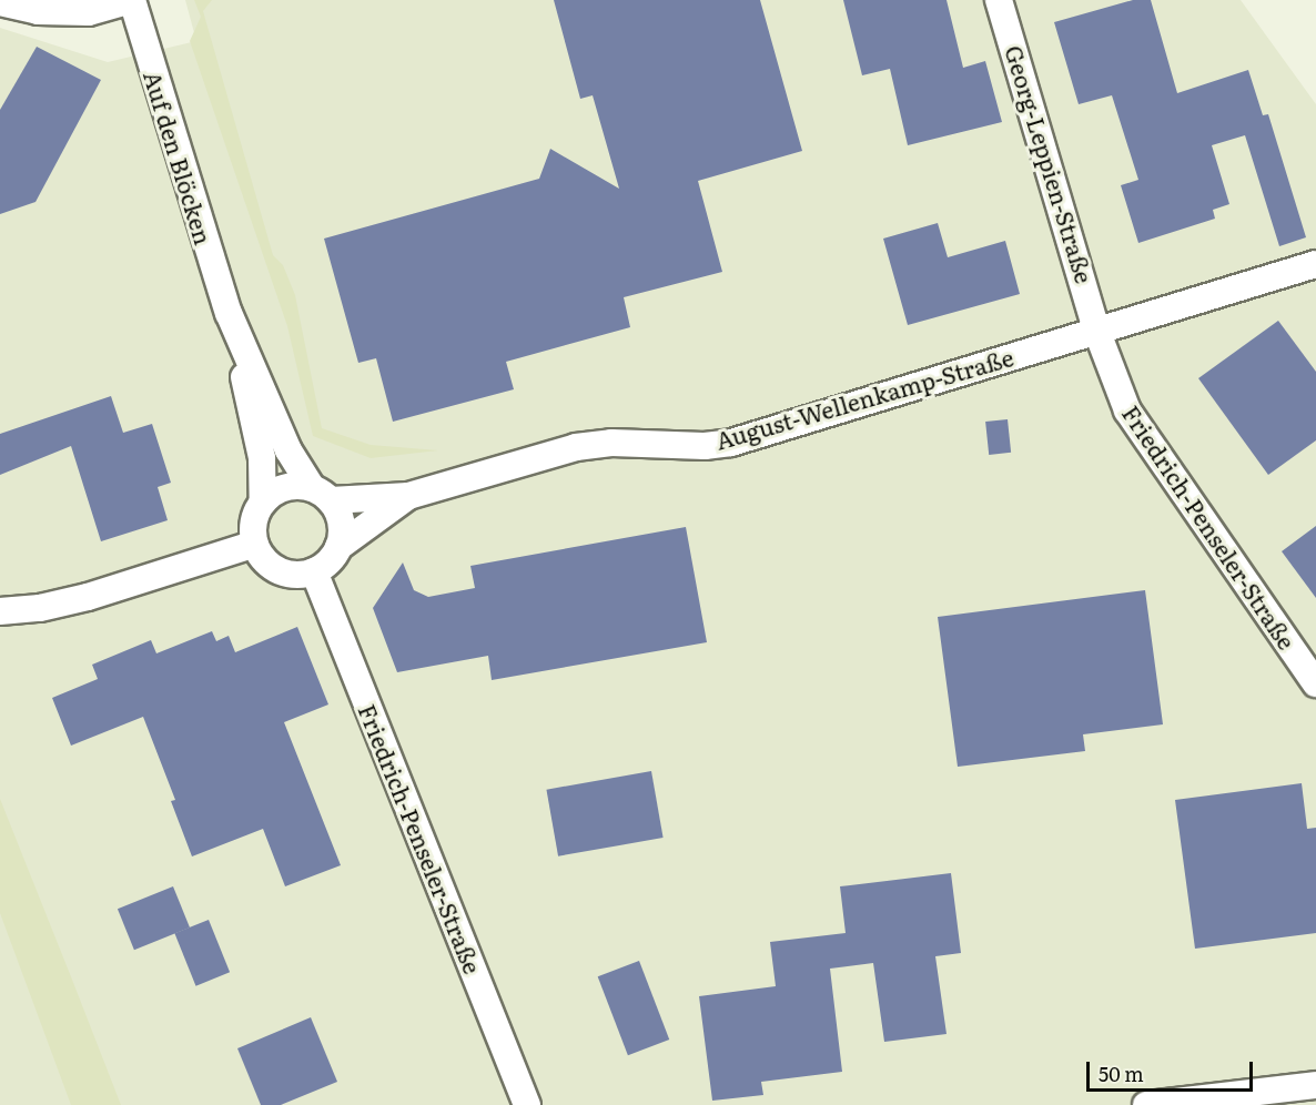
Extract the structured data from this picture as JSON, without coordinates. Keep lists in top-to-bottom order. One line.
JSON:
{"streets":{"street":["Auf den Blöcken","Georg-Leppien-Straße","August-Wellenkamp-Straße","Friedrich-Penseler-Straße"]},"crossings":[["Auf den Blöcken","August-Wellenkamp-Straße"],["Auf den Blöcken","Friedrich-Penseler-Straße"],["Georg-Leppien-Straße","August-Wellenkamp-Straße"],["Georg-Leppien-Straße","Friedrich-Penseler-Straße"],["August-Wellenkamp-Straße","Friedrich-Penseler-Straße"]],"scale_bar":"50 m"}
